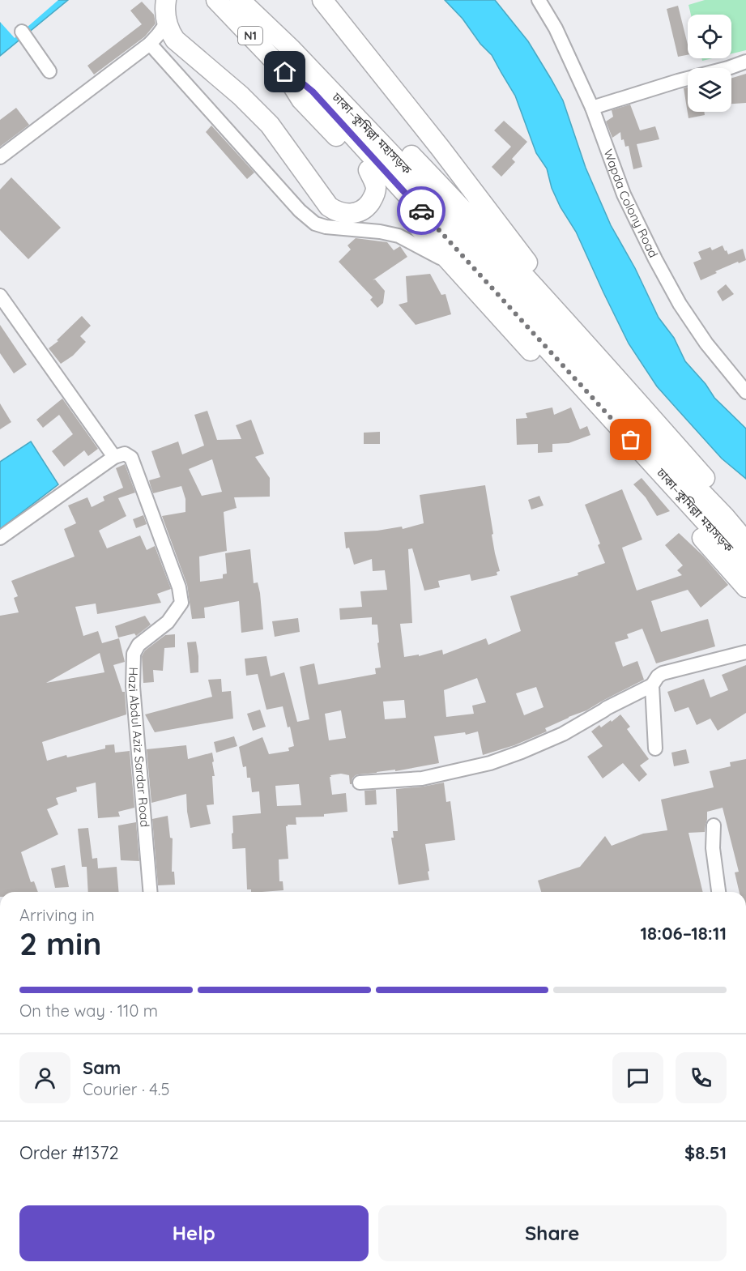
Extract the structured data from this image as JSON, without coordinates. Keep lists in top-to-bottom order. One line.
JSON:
{"streets":{"highway":["N1","ঢাকা–কুমিল্লা মহাসড়ক"],"street":["Wapda Colony Road","Hazi Abdul Aziz Sardar Road"]},"crossings":[["N1","ঢাকা–কুমিল্লা মহাসড়ক"]],"page":{"heading":["2 min","Arriving in","18:06–18:11"],"panel":["Sam","Courier · 4.5","Order #1372","$8.51"],"bar":"On the way · 110 m","buttons":["Help","Share"]}}
